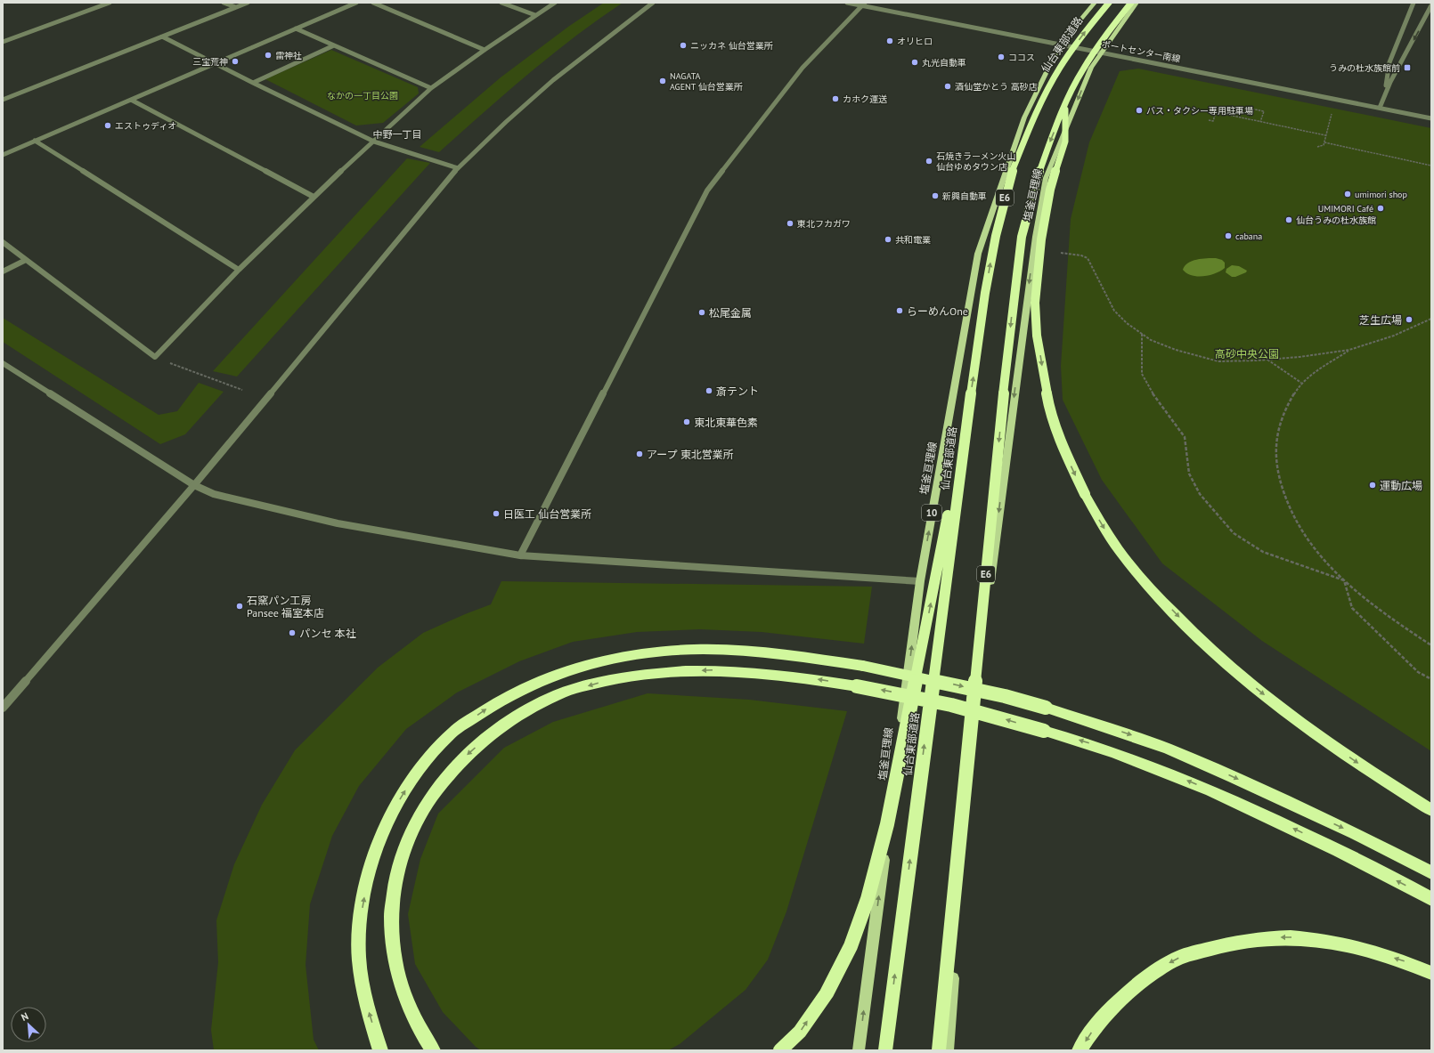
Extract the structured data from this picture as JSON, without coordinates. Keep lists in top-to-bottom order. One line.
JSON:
{"streets":{"highway":["仙台東部道路","E6"],"main road":["塩釜亘理線","10"],"street":["ポートセンター南線"]},"crossings":[["ポートセンター南線","塩釜亘理線"]],"districts":["中野一丁目"],"parks":["なかの一丁目公園","高砂中央公園"],"places":{"other":["オリヒロ","ニッカネ 仙台営業所","雷神社","ココス","三宝荒神","丸光自動車","NAGATA AGENT 仙台営業所","酒仙堂かとう 高砂店","カホク運送","バス・タクシー専用駐車場","エストゥディオ","石焼きラーメン火山 仙台ゆめタウン店","umimori shop","新興自動車","UMIMORI Café","仙台うみの杜水族館","東北フカガワ","cabana","共和電業","らーめんOne","松尾金属","芝生広場","斎テント","東北東華色素","アープ 東北営業所","運動広場","日医工 仙台営業所","石窯パン工房 Pansee 福室本店","パンセ 本社"],"transit":["うみの杜水族館前"]},"north":"top left"}
